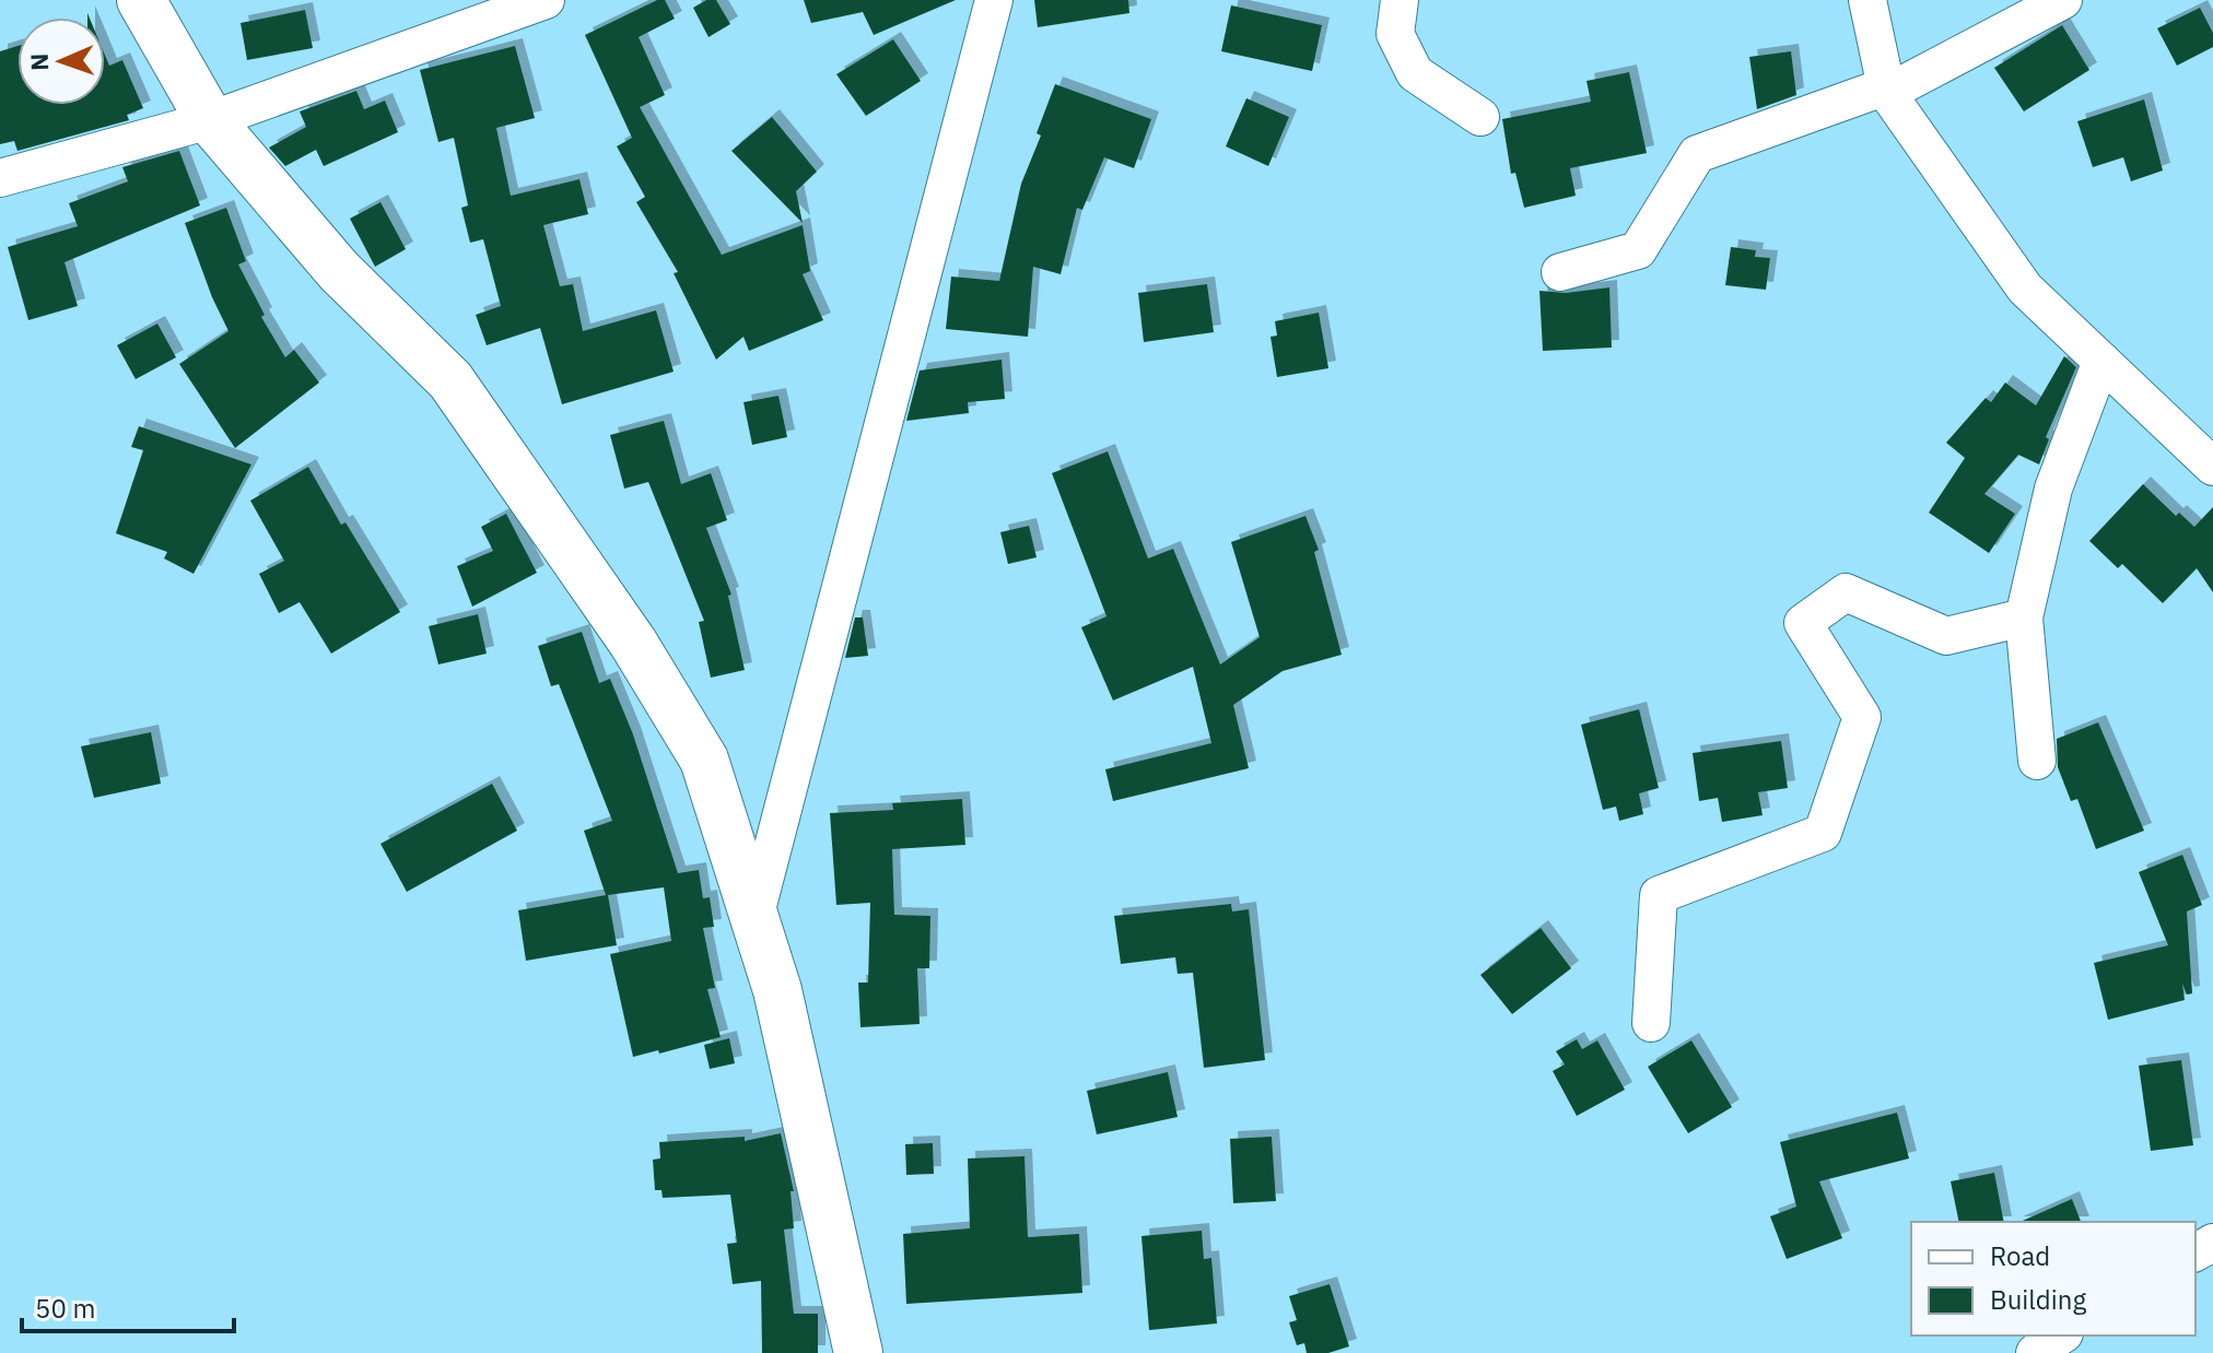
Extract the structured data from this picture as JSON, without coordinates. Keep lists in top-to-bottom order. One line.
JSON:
{"legend":["Road","Building"],"scale_bar":"50 m","north":"left"}
